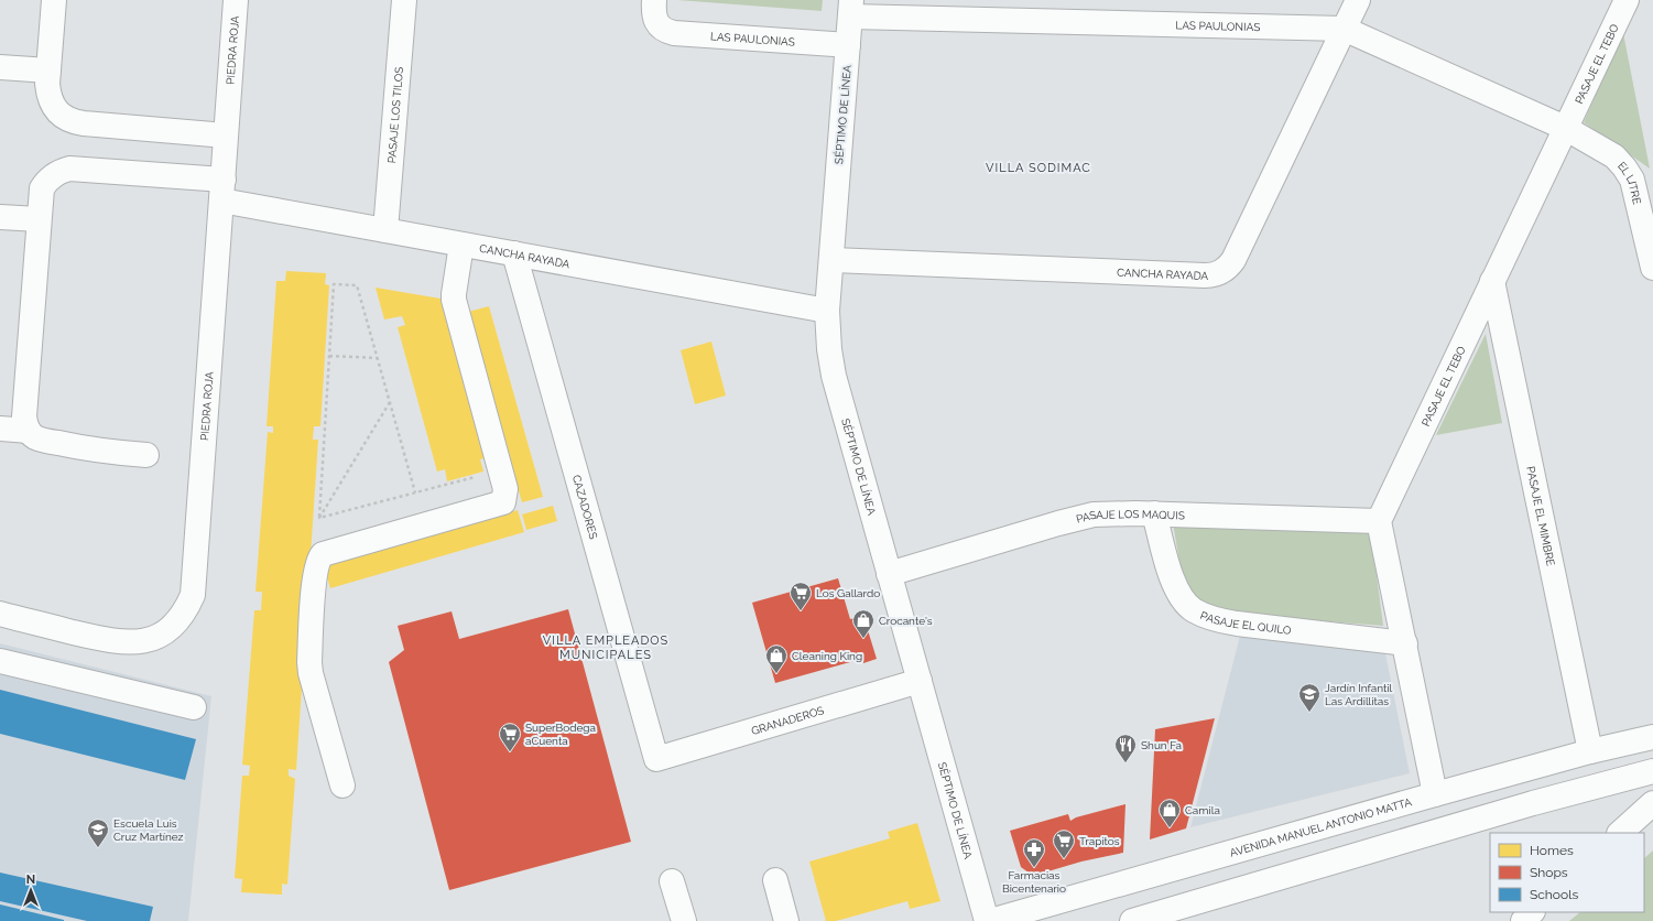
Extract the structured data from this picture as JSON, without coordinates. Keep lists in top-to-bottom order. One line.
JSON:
{"streets":{"street":["LAS PAULONIAS","PIEDRA ROJA","PASAJE EL TEBO","SÉPTIMO DE LÍNEA","PASAJE LOS TILOS","EL LITRE","CANCHA RAYADA","CAZADORES","PASAJE LOS MAQUIS","PASAJE EL MIMBRE","PASAJE EL QUILO","GRANADEROS","AVENIDA MANUEL ANTONIO MATTA"]},"crossings":[["LAS PAULONIAS","PASAJE EL TEBO"],["LAS PAULONIAS","SÉPTIMO DE LÍNEA"],["LAS PAULONIAS","EL LITRE"],["LAS PAULONIAS","CANCHA RAYADA"],["PIEDRA ROJA","CANCHA RAYADA"],["PASAJE EL TEBO","EL LITRE"],["PASAJE EL TEBO","PASAJE LOS MAQUIS"],["PASAJE EL TEBO","PASAJE EL MIMBRE"],["SÉPTIMO DE LÍNEA","CANCHA RAYADA"],["SÉPTIMO DE LÍNEA","PASAJE LOS MAQUIS"],["SÉPTIMO DE LÍNEA","GRANADEROS"],["SÉPTIMO DE LÍNEA","AVENIDA MANUEL ANTONIO MATTA"],["PASAJE LOS TILOS","CANCHA RAYADA"],["CANCHA RAYADA","CAZADORES"],["CAZADORES","GRANADEROS"],["PASAJE LOS MAQUIS","PASAJE EL QUILO"],["PASAJE EL MIMBRE","AVENIDA MANUEL ANTONIO MATTA"]],"districts":["VILLA SODIMAC","VILLA EMPLEADOS MUNICIPALES"],"places":{"supermarket":["Los Gallardo","SuperBodega aCuenta","Trapitos"],"shop":["Crocante's","Cleaning King","Camila"],"school or university":["Jardín Infantil Las Ardillitas","Escuela Luis Cruz Martínez"],"restaurant":["Shun Fa"],"pharmacy":["Farmacias Bicentenario"]},"legend":["Homes","Shops","Schools"],"north":"top"}
